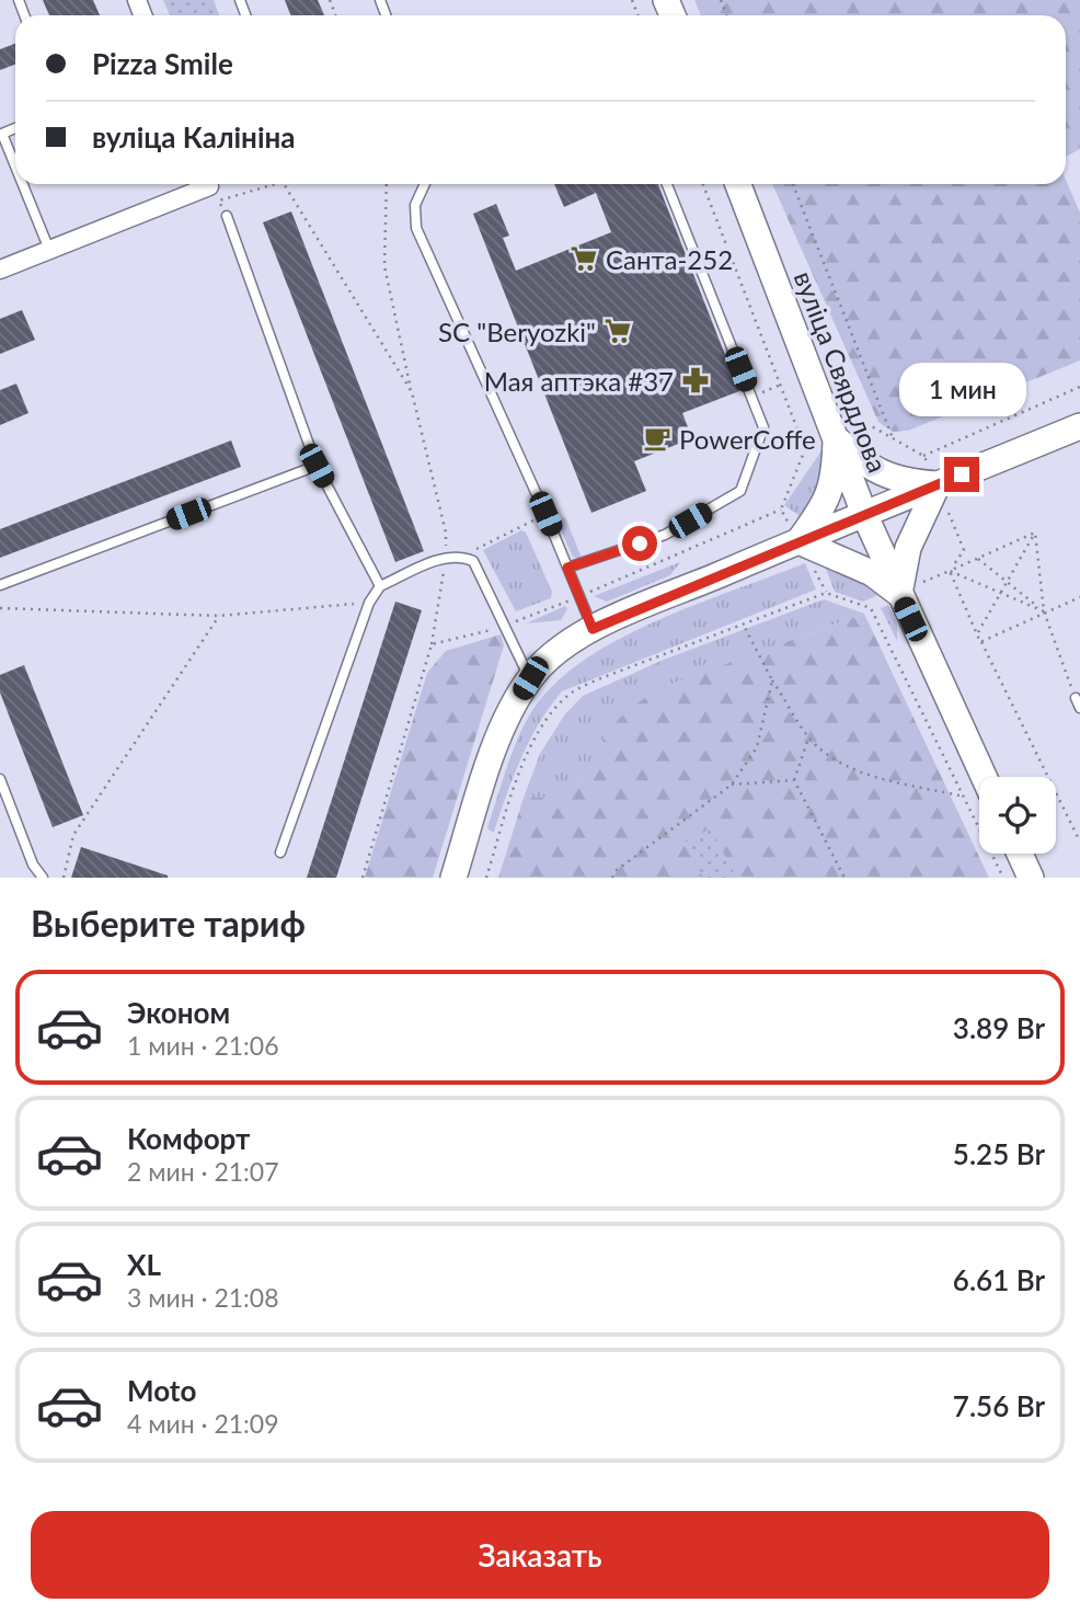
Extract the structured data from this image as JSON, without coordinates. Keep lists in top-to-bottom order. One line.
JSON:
{"streets":{"main road":["вуліца Свярдлова"]},"places":{"supermarket":["Санта-252","SC \"Beryozki\""],"pharmacy":["Мая аптэка #37"],"cafe":["PowerCoffe"]},"page":{"banner":["Pizza Smile","вуліца Калініна"],"bubble":"1 мин","heading":"Выберите тариф","list":[{"name":"Эконом","note":"1 мин · 21:06","value":"3.89 Br"},{"name":"Комфорт","note":"2 мин · 21:07","value":"5.25 Br"},{"name":"XL","note":"3 мин · 21:08","value":"6.61 Br"},{"name":"Moto","note":"4 мин · 21:09","value":"7.56 Br"}],"buttons":"Заказать"}}
